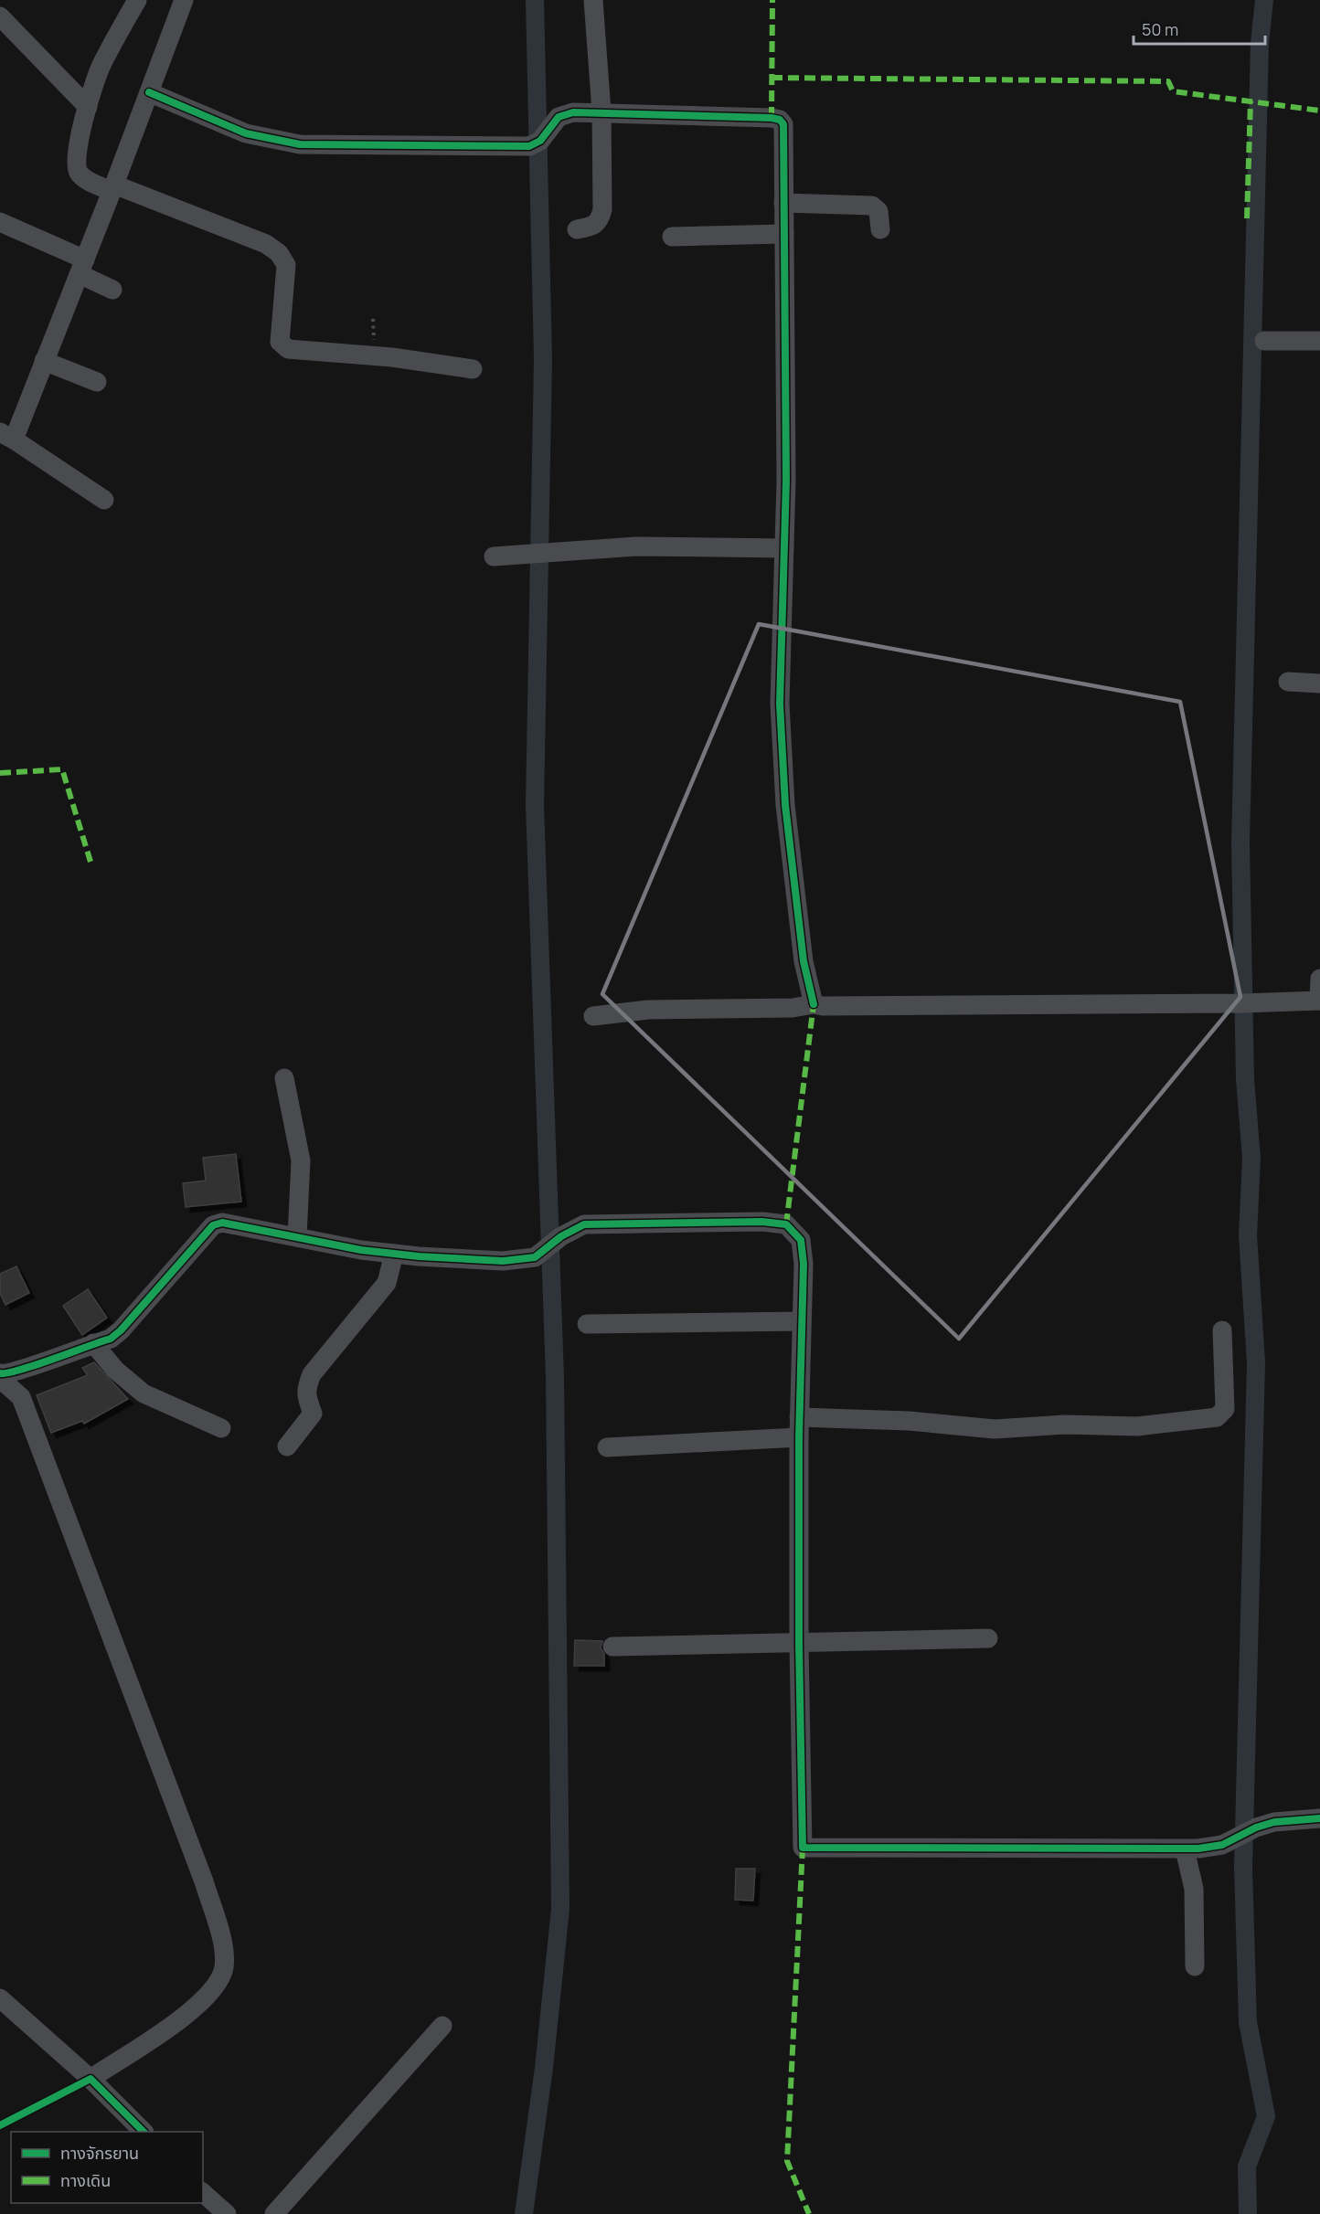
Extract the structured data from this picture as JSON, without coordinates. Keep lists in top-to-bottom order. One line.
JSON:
{"legend":["ทางจักรยาน","ทางเดิน"],"scale_bar":"50 m"}
